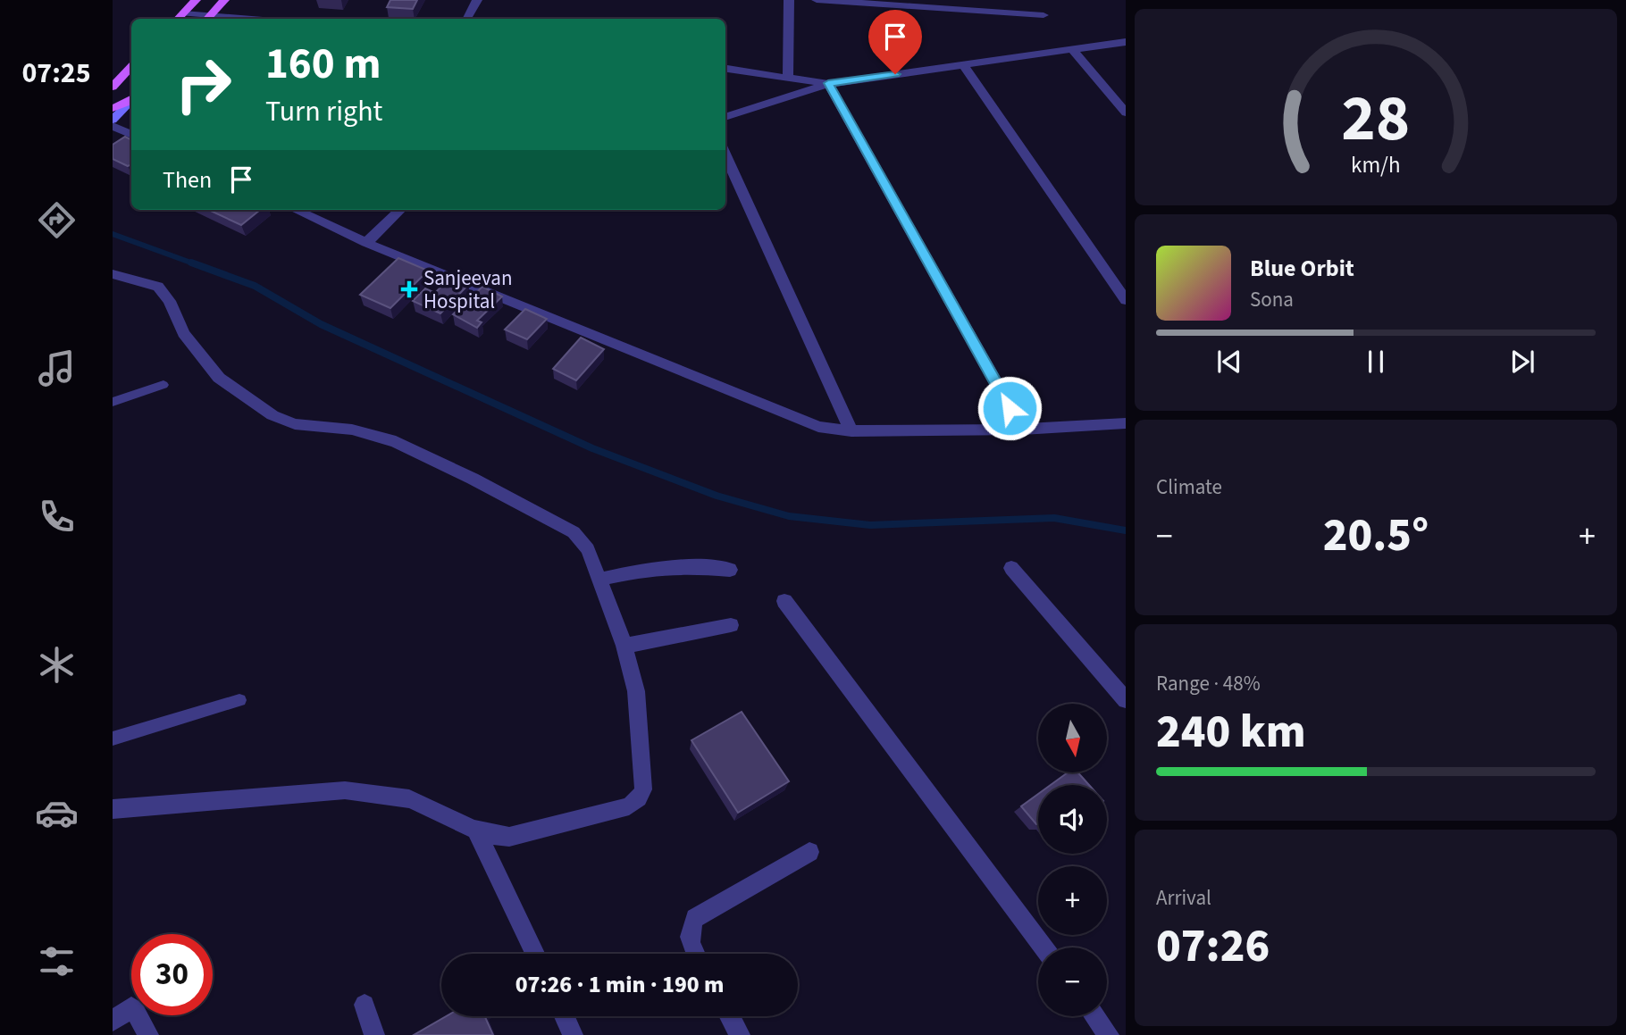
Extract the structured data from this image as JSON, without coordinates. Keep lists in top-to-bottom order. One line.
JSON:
{"places":{"health":["Sanjeevan Hospital"]},"north":"bottom","page":{"tabs":"07:25","turn":["160 m","Turn right"],"then":"Then","song":["Blue Orbit","Sona"],"tile":["Climate",["Range · 48%","240 km"],["Arrival","07:26"]],"heat":["−","20.5°","+"],"map_buttons":["+","−"],"limit":"30","trip":"07:26 · 1 min · 190 m","gauge":["28","km/h"]}}
